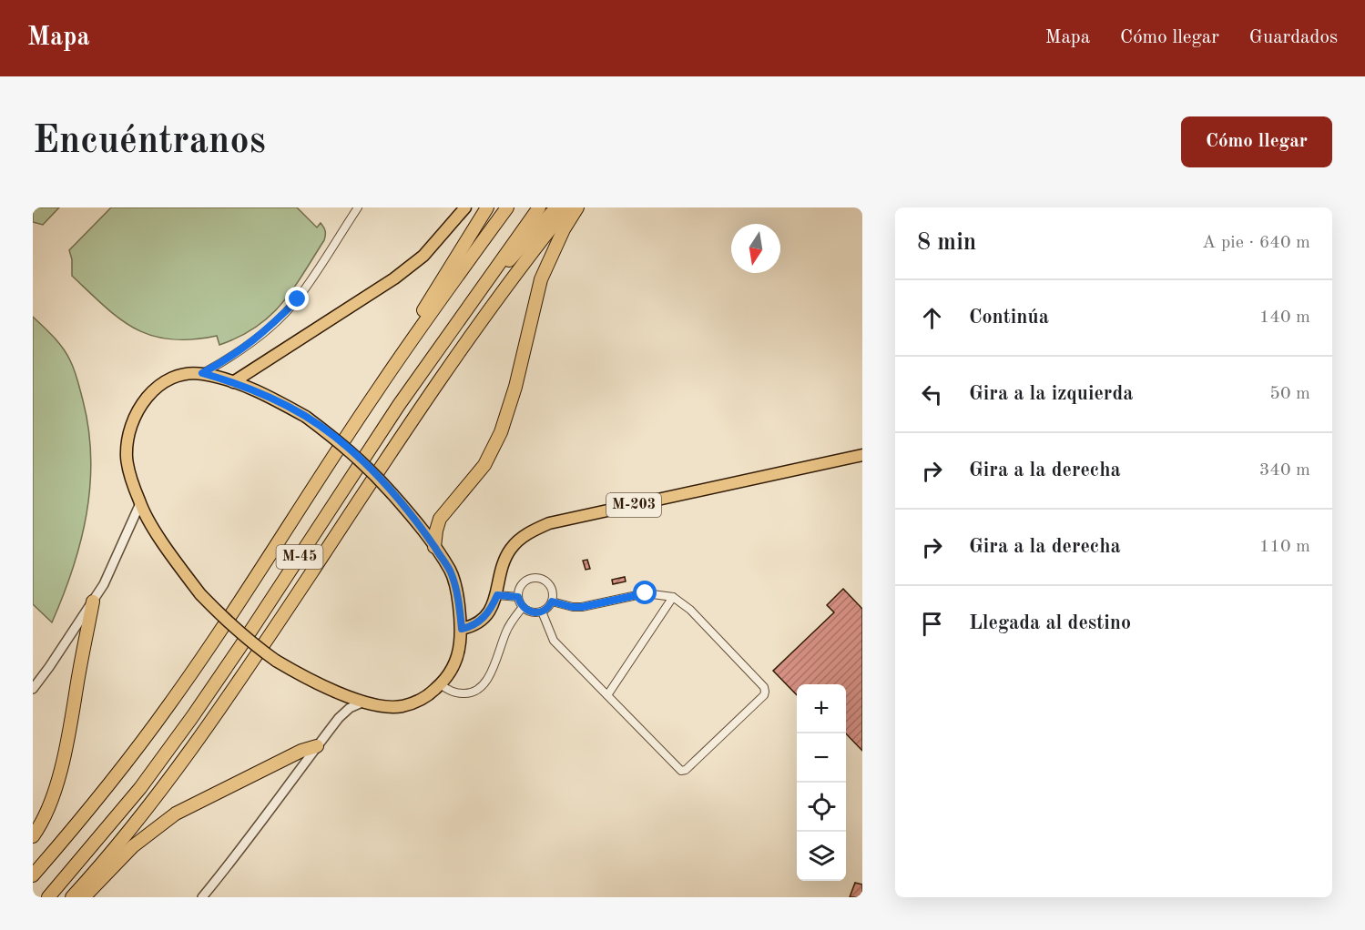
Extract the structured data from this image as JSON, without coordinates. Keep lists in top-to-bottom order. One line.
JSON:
{"streets":{"highway":["M-45"],"main road":["M-203"]},"north":"bottom","page":{"header":"Mapa","nav":["Mapa","Cómo llegar","Guardados"],"buttons":"Cómo llegar","title":"Encuéntranos","heading":["8 min","A pie · 640 m"],"list":[["Continúa","140 m"],["Gira a la izquierda","50 m"],["Gira a la derecha","340 m"],["Gira a la derecha","110 m"],"Llegada al destino"],"map_buttons":["+","−"]}}
